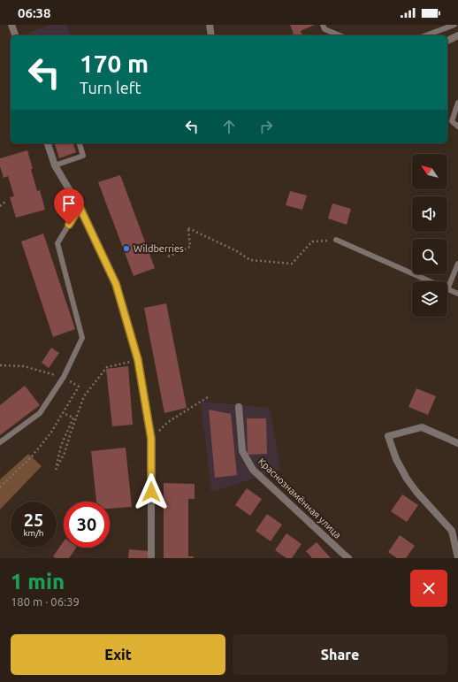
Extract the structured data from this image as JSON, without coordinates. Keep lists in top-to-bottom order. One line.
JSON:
{"streets":{"street":["Краснознамённая улица"]},"places":["Wildberries"],"north":"top left","page":{"status":"06:38","turn":["170 m","Turn left"],"speed":"25 km/h","limit":"30","heading":["1 min","180 m · 06:39"],"buttons":["Exit","Share"]}}
